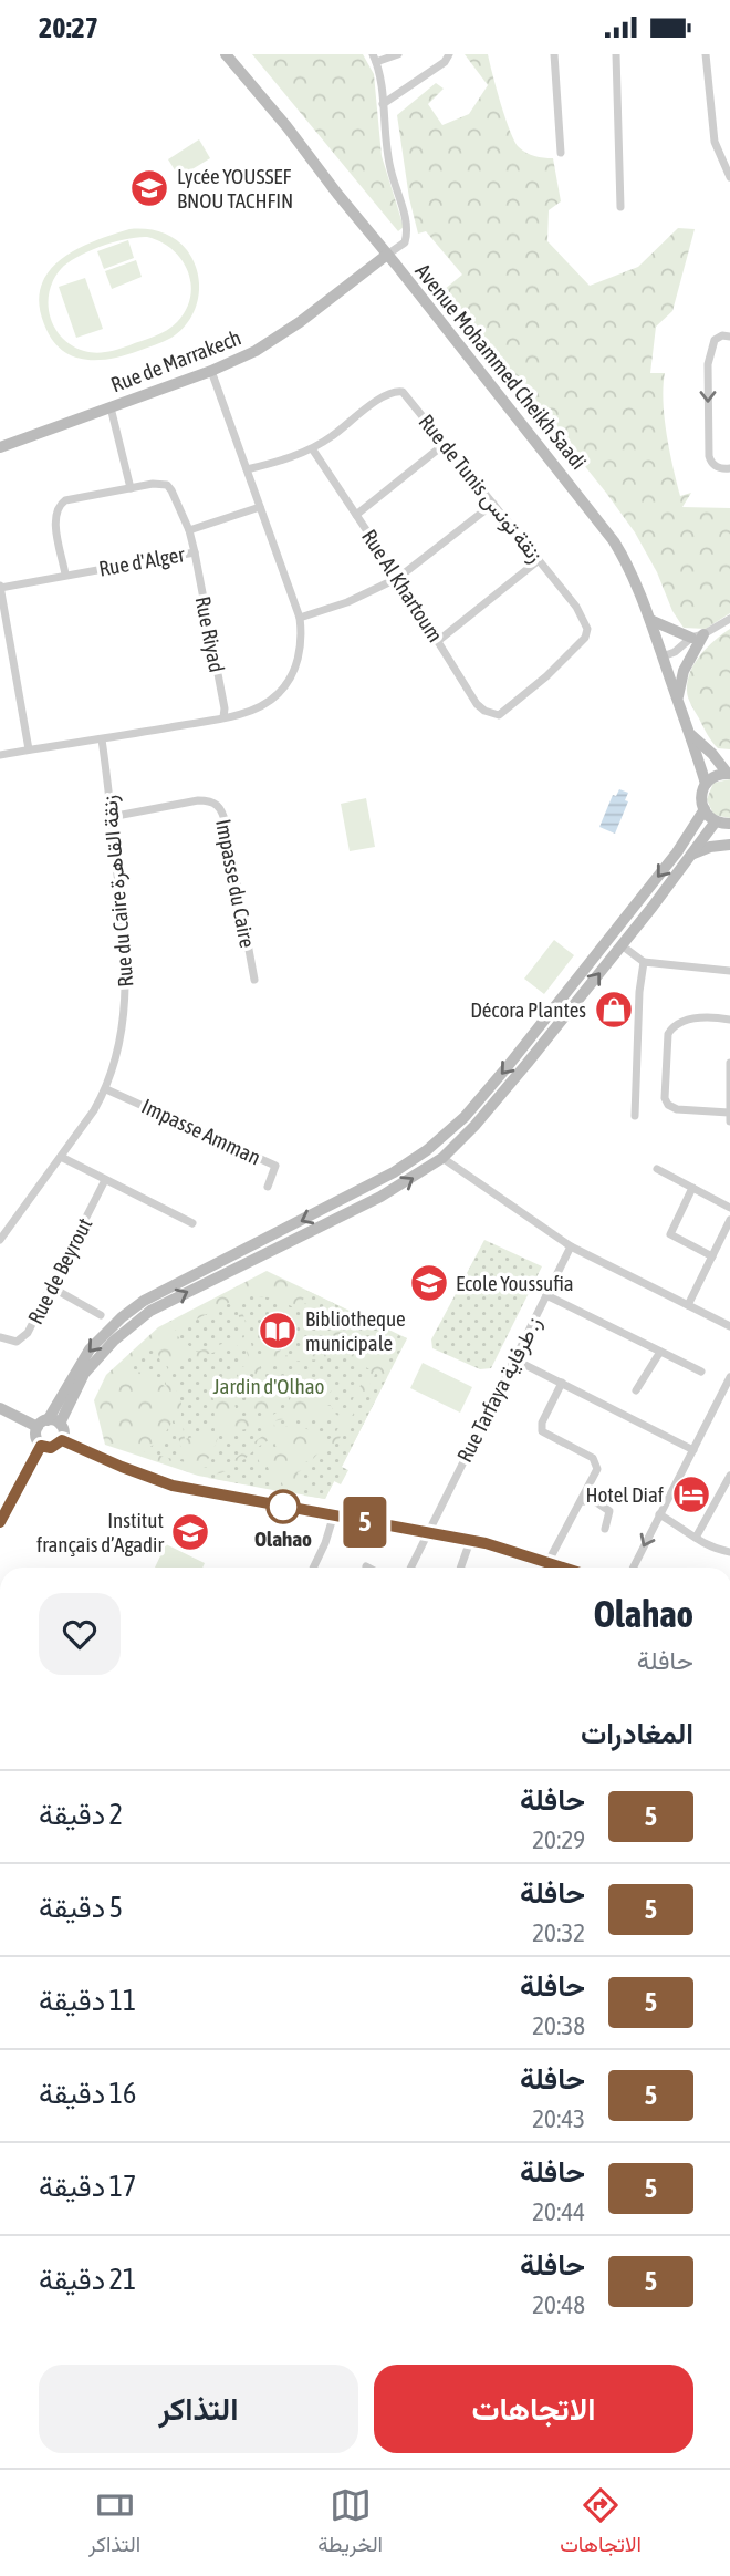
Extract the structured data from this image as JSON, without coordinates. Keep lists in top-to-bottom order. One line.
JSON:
{"streets":{"street":["Rue de Marrakech","Avenue Mohammed Cheikh Saadi","Rue de Tunis زنقة تونس","Rue d'Alger","Rue Al Khartoum","Rue Riyad","Impasse du Caire","Rue du Caire زنقة القاهرة","Impasse Amman","Rue de Beyrout","Rue Tarfaya ز. طرفاية"]},"crossings":[["Rue de Marrakech","Avenue Mohammed Cheikh Saadi"],["Rue de Tunis زنقة تونس","Rue Al Khartoum"],["Rue d'Alger","Rue Riyad"],["Impasse du Caire","Rue du Caire زنقة القاهرة"],["Rue du Caire زنقة القاهرة","Impasse Amman"]],"parks":["Jardin d'Olhao"],"places":{"school or university":["Lycée YOUSSEF BNOU TACHFIN","Ecole Youssufia","Institut français d’Agadir"],"shop":["Décora Plantes"],"library":["Bibliotheque municipale"],"hotel":["Hotel Diaf"],"other":["Olahao"]},"lines":["bus line 5"],"page":{"status":"20:27","on_map":"5","heading":[["Olahao","حافلة"],"المغادرات"],"list":[{"mark":"5","name":"حافلة","note":"20:29","value":"2 دقيقة"},{"mark":"5","name":"حافلة","note":"20:32","value":"5 دقيقة"},{"mark":"5","name":"حافلة","note":"20:38","value":"11 دقيقة"},{"mark":"5","name":"حافلة","note":"20:43","value":"16 دقيقة"},{"mark":"5","name":"حافلة","note":"20:44","value":"17 دقيقة"},{"mark":"5","name":"حافلة","note":"20:48","value":"21 دقيقة"}],"buttons":["الاتجاهات","التذاكر"],"tabs":["الاتجاهات","الخريطة","التذاكر"]}}
